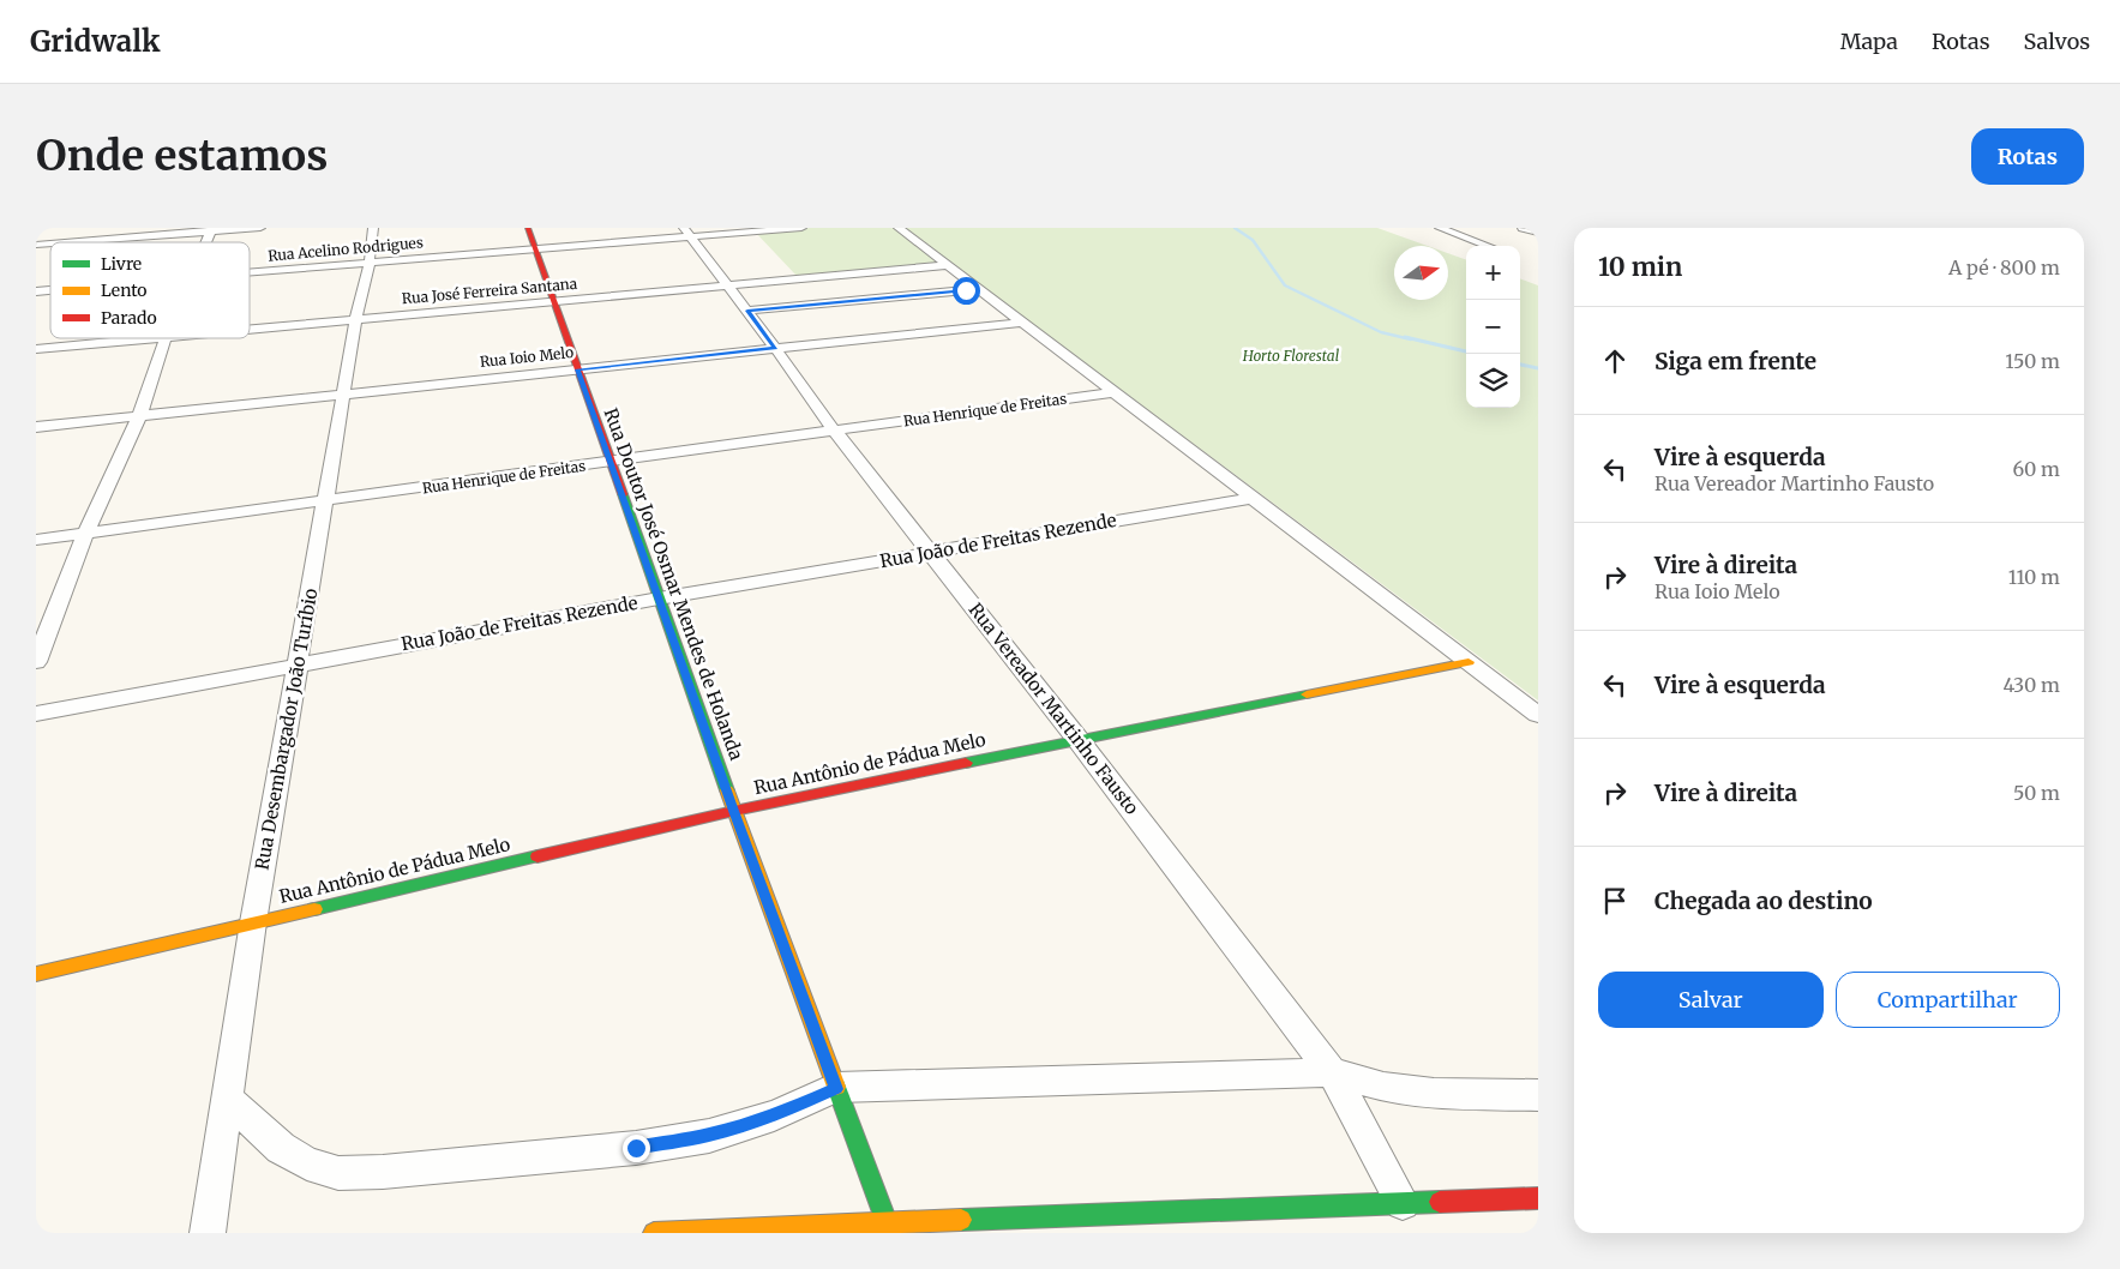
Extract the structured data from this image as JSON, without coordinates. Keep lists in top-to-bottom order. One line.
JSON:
{"streets":{"main road":["Rua Doutor José Osmar Mendes de Holanda","Rua Antônio de Pádua Melo"],"street":["Rua Acelino Rodrigues","Rua José Ferreira Santana","Rua Ioio Melo","Rua Henrique de Freitas","Rua João de Freitas Rezende","Rua Vereador Martinho Fausto","Rua Desembargador João Turíbio"]},"crossings":[["Rua Acelino Rodrigues","Rua Doutor José Osmar Mendes de Holanda"],["Rua Acelino Rodrigues","Rua Vereador Martinho Fausto"],["Rua Acelino Rodrigues","Rua Desembargador João Turíbio"],["Rua José Ferreira Santana","Rua Doutor José Osmar Mendes de Holanda"],["Rua José Ferreira Santana","Rua Vereador Martinho Fausto"],["Rua José Ferreira Santana","Rua Desembargador João Turíbio"],["Rua Ioio Melo","Rua Doutor José Osmar Mendes de Holanda"],["Rua Ioio Melo","Rua Vereador Martinho Fausto"],["Rua Ioio Melo","Rua Desembargador João Turíbio"],["Rua Henrique de Freitas","Rua Doutor José Osmar Mendes de Holanda"],["Rua Henrique de Freitas","Rua Vereador Martinho Fausto"],["Rua Henrique de Freitas","Rua Desembargador João Turíbio"],["Rua João de Freitas Rezende","Rua Doutor José Osmar Mendes de Holanda"],["Rua João de Freitas Rezende","Rua Vereador Martinho Fausto"],["Rua João de Freitas Rezende","Rua Desembargador João Turíbio"],["Rua Doutor José Osmar Mendes de Holanda","Rua Antônio de Pádua Melo"],["Rua Vereador Martinho Fausto","Rua Antônio de Pádua Melo"],["Rua Desembargador João Turíbio","Rua Antônio de Pádua Melo"]],"parks":["Horto Florestal"],"legend":["Livre","Lento","Parado"],"north":"right","page":{"header":"Gridwalk","nav":["Mapa","Rotas","Salvos"],"buttons":["Rotas",["Salvar","Compartilhar"]],"title":"Onde estamos","heading":["10 min","A pé · 800 m"],"map_buttons":["+","−"],"list":[["Siga em frente","150 m"],["Vire à esquerda","Rua Vereador Martinho Fausto","60 m"],["Vire à direita","Rua Ioio Melo","110 m"],["Vire à esquerda","430 m"],["Vire à direita","50 m"],"Chegada ao destino"]}}
